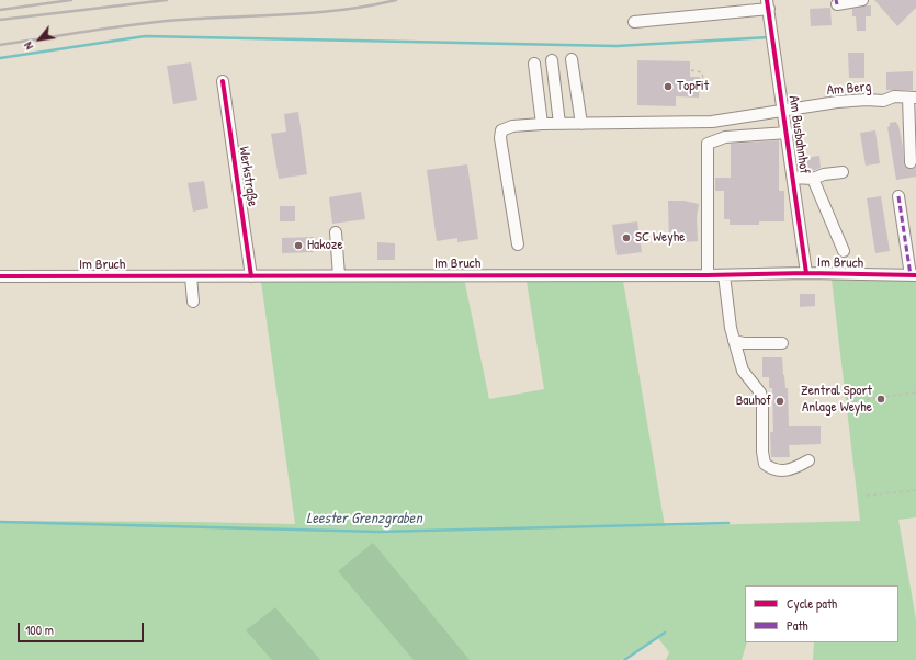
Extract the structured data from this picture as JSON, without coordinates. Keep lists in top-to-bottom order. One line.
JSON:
{"streets":{"street":["Am Berg","Am Busbahnhof","Werkstraße","Im Bruch"]},"crossings":[["Am Berg","Am Busbahnhof"],["Am Busbahnhof","Im Bruch"],["Werkstraße","Im Bruch"]],"water":["Leester Grenzgraben"],"places":["TopFit","SC Weyhe","Hakoze","Zentral Sport Anlage Weyhe","Bauhof"],"legend":["Cycle path","Path"],"scale_bar":"100 m","north":"bottom left"}
